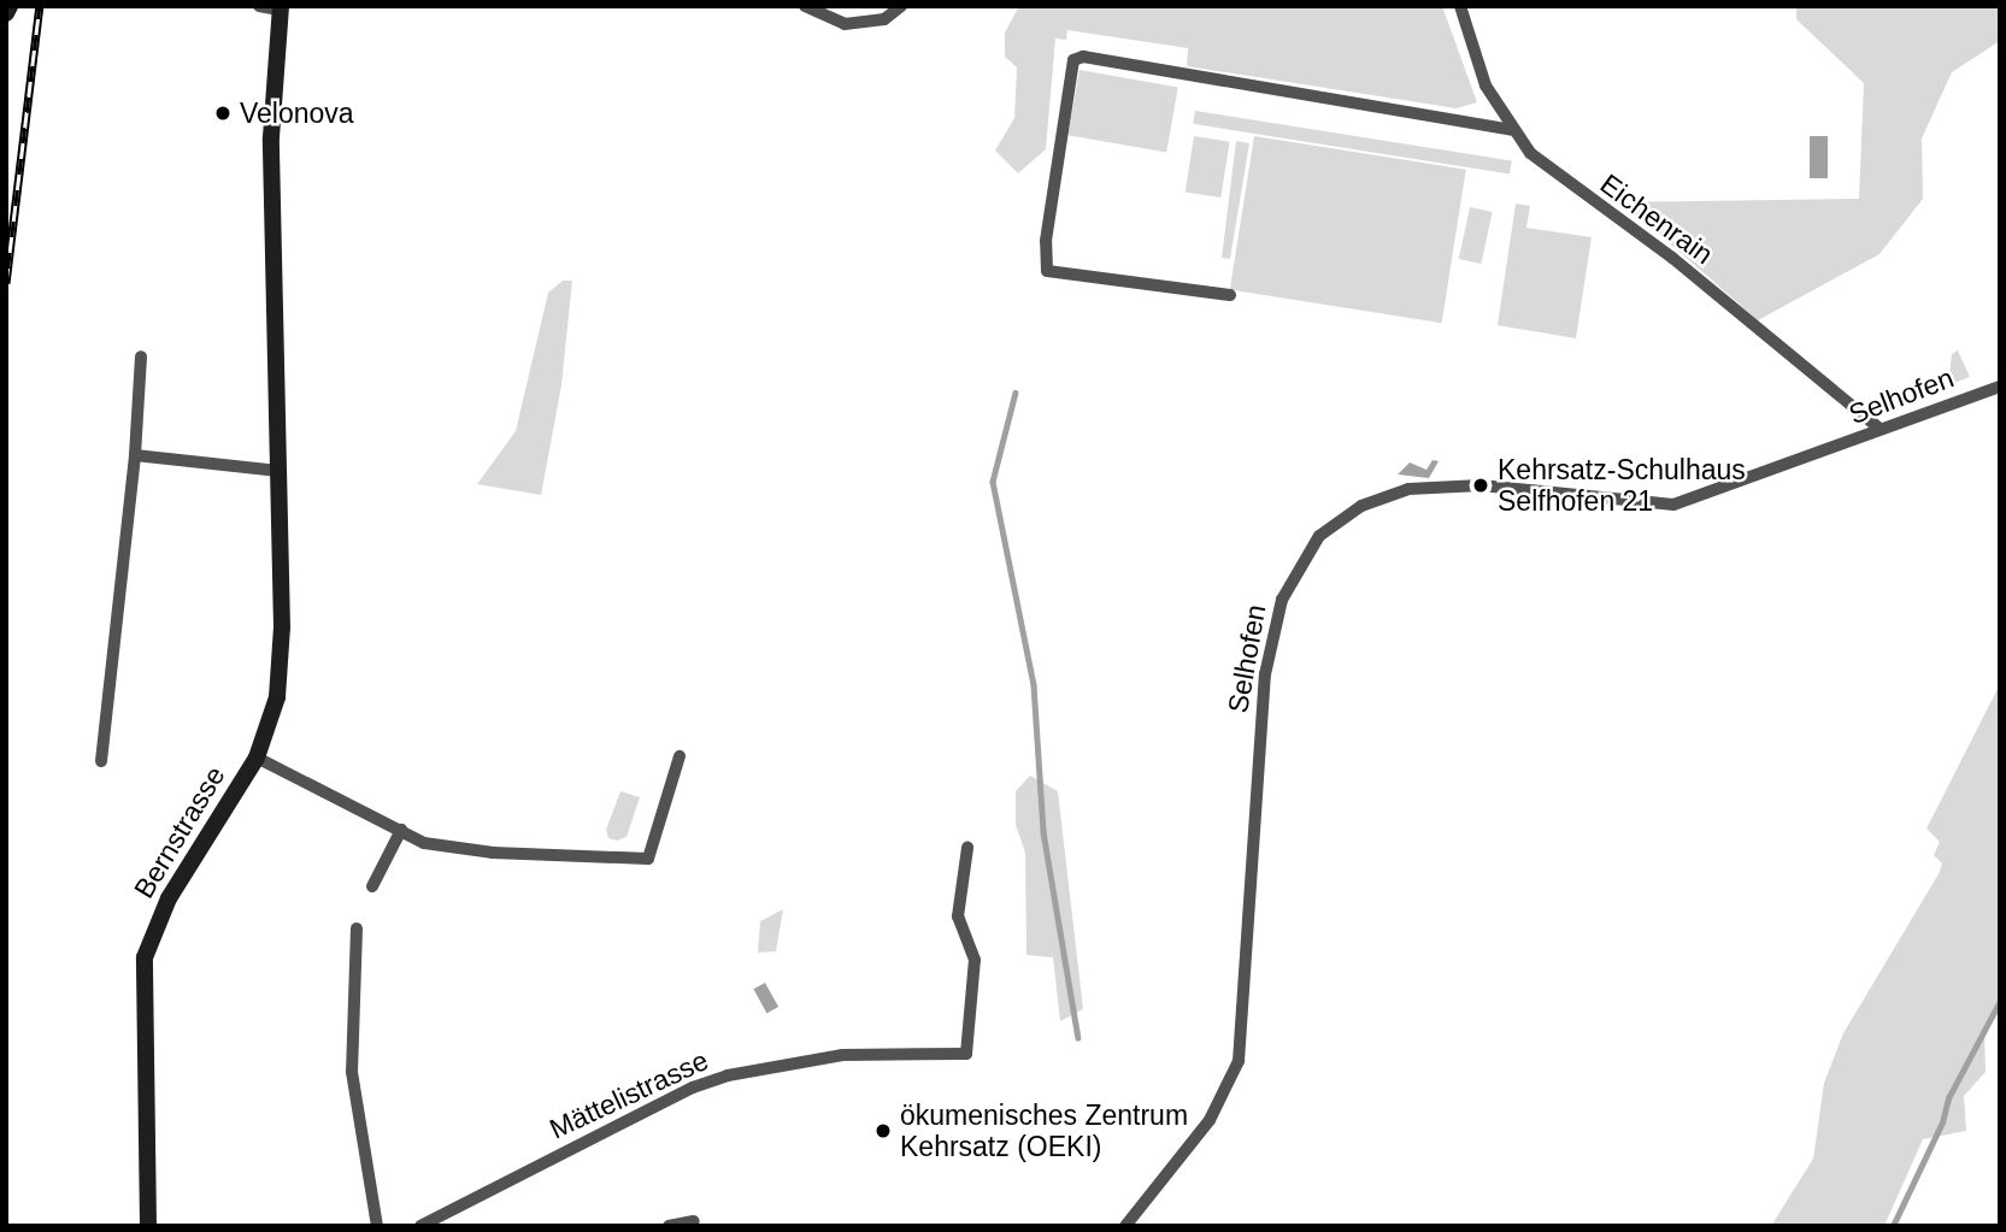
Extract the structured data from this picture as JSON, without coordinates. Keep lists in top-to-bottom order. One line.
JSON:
{"streets":{"street":["Eichenrain","Selhofen","Bernstrasse","Mättelistrasse"]},"crossings":[["Eichenrain","Selhofen"]],"places":["Velonova","Kehrsatz-Schulhaus Selfhofen 21","ökumenisches Zentrum Kehrsatz (OEKI)"]}
